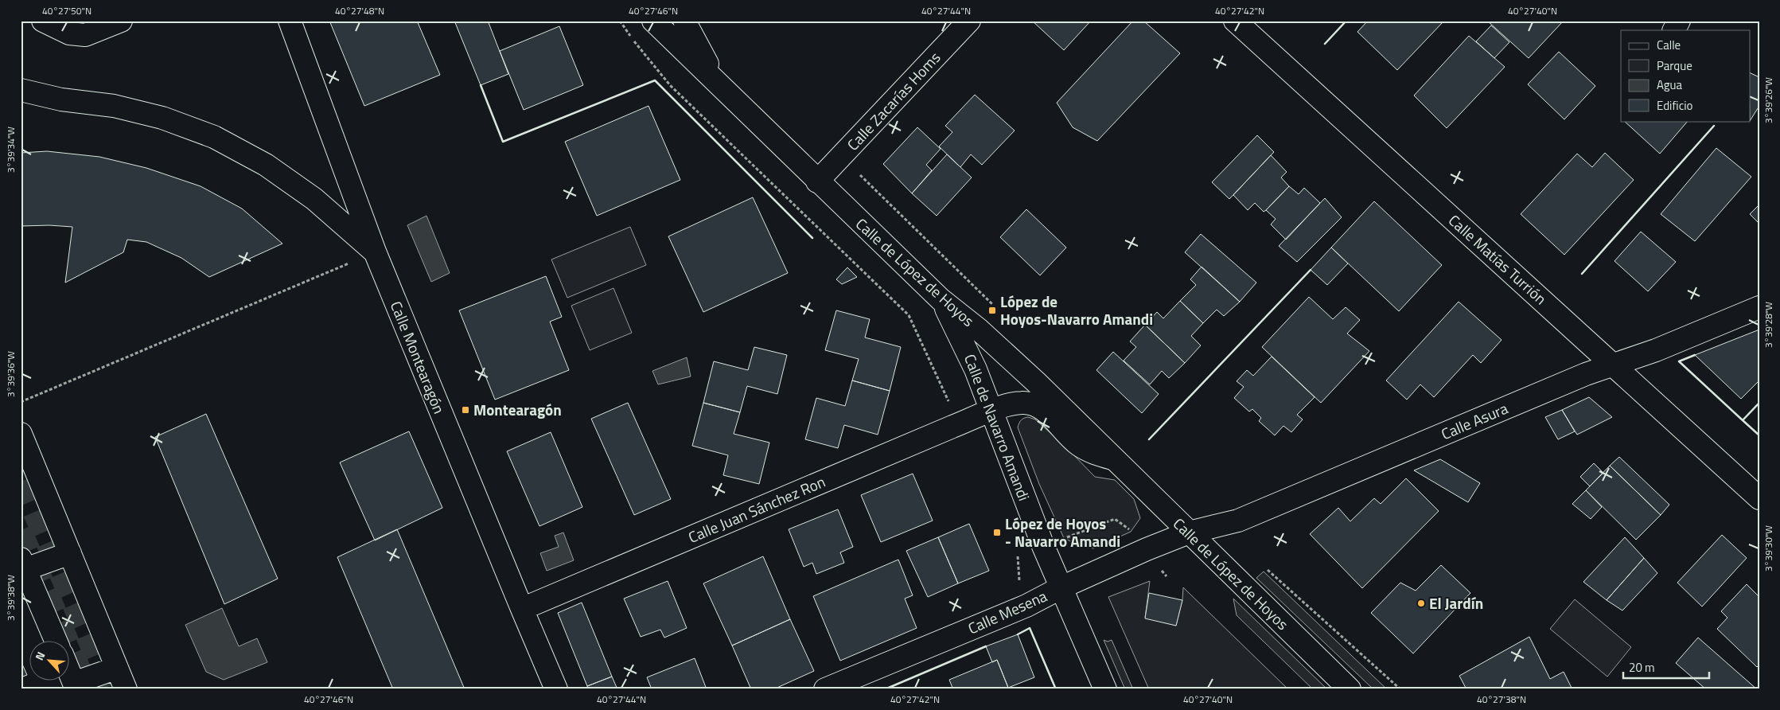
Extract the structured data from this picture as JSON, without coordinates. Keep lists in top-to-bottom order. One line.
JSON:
{"streets":{"street":["Calle Zacarías Homs","Calle Matías Turrión","Calle de López de Hoyos","Calle Montearagón","Calle Asura","Calle de Navarro Amandi","Calle Juan Sánchez Ron","Calle Mesena"]},"crossings":[["Calle Zacarías Homs","Calle de López de Hoyos"],["Calle Matías Turrión","Calle Asura"],["Calle de López de Hoyos","Calle Asura"],["Calle de López de Hoyos","Calle de Navarro Amandi"],["Calle de López de Hoyos","Calle Juan Sánchez Ron"],["Calle de López de Hoyos","Calle Mesena"],["Calle Montearagón","Calle Juan Sánchez Ron"],["Calle Asura","Calle Mesena"],["Calle de Navarro Amandi","Calle Juan Sánchez Ron"],["Calle de Navarro Amandi","Calle Mesena"]],"places":{"transit":["López de Hoyos-Navarro Amandi","Montearagón","López de Hoyos - Navarro Amandi"],"other":["El Jardín"]},"legend":["Calle","Parque","Agua","Edificio"],"scale_bar":"20 m","north":"top left","coordinates":["40°27'50\"N","40°27'48\"N","40°27'46\"N","40°27'44\"N","40°27'42\"N","40°27'40\"N","3°39'26\"W","3°39'34\"W","3°39'28\"W","3°39'36\"W","3°39'30\"W","3°39'38\"W","40°27'38\"N"]}
